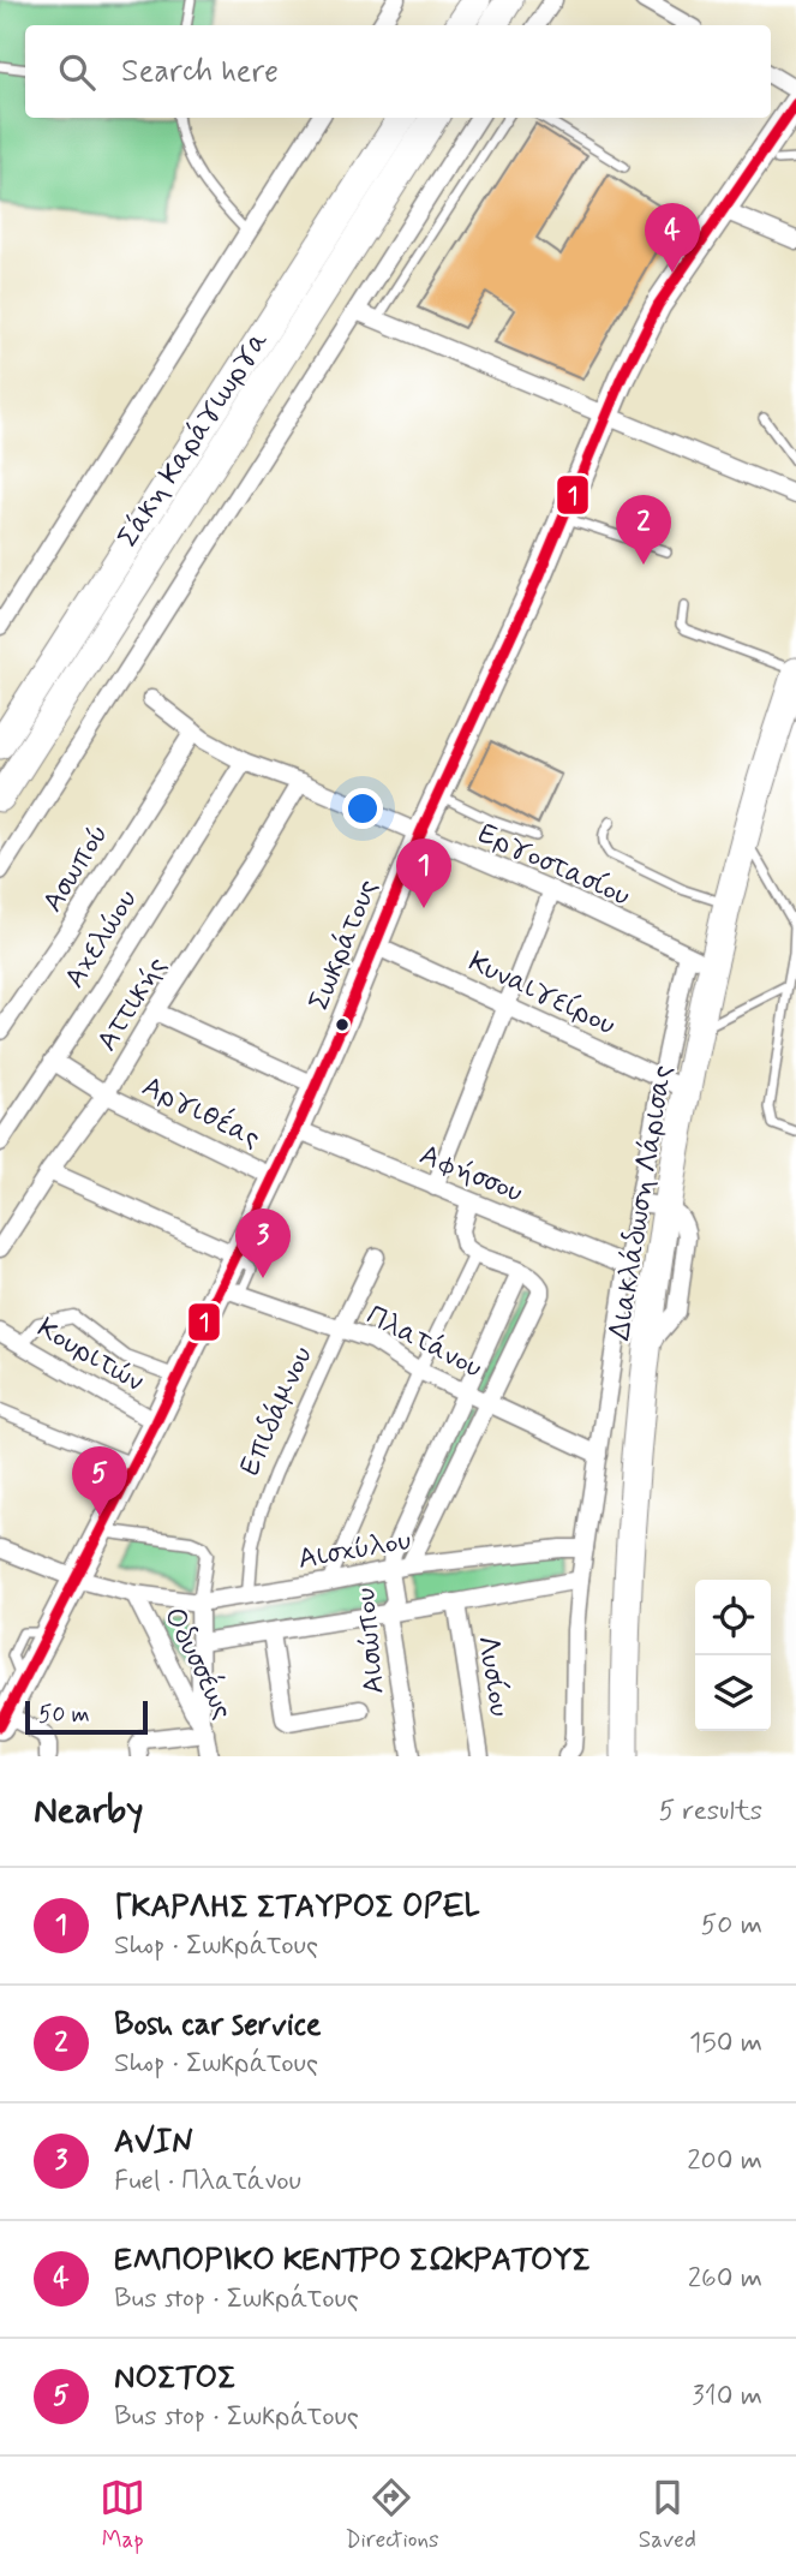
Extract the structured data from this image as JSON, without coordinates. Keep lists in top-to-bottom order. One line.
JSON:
{"streets":{"main road":["Σάκη Καράγιωργα","Σωκράτους","Διακλάδωση Λάρισας"],"street":["Εργοστασίου","Ασωπού","Αχελώου","Κυναιγείρου","Αττικής","Αργιθέας","Αφήσσου","Πλατάνου","Κουριτών","Επιδάμνου","Αισχύλου","Αισώπου","Οδυσσέως","Λυσίου"]},"crossings":[["Εργοστασίου","Ασωπού"],["Εργοστασίου","Αχελώου"],["Εργοστασίου","Σωκράτους"],["Εργοστασίου","Αττικής"],["Εργοστασίου","Διακλάδωση Λάρισας"],["Αχελώου","Αργιθέας"],["Σωκράτους","Κυναιγείρου"],["Σωκράτους","Αργιθέας"],["Σωκράτους","Αφήσσου"],["Σωκράτους","Πλατάνου"],["Σωκράτους","Κουριτών"],["Σωκράτους","Αισχύλου"],["Κυναιγείρου","Διακλάδωση Λάρισας"],["Αττικής","Αργιθέας"],["Πλατάνου","Επιδάμνου"],["Πλατάνου","Αισώπου"],["Επιδάμνου","Αισχύλου"],["Αισχύλου","Αισώπου"],["Αισχύλου","Οδυσσέως"]],"lines":["transit line 1"],"scale_bar":"50 m","page":{"search":"Search here","pins":["4","2","1","3","5"],"scale":"50 m","heading":["Nearby","5 results"],"list":[{"mark":"1","name":"ΓΚΑΡΛΗΣ ΣΤΑΥΡΟΣ OPEL","note":"Shop · Σωκράτους","value":"50 m"},{"mark":"2","name":"Bosh car service","note":"Shop · Σωκράτους","value":"150 m"},{"mark":"3","name":"AVIN","note":"Fuel · Πλατάνου","value":"200 m"},{"mark":"4","name":"ΕΜΠΟΡΙΚΟ ΚΕΝΤΡΟ ΣΩΚΡΑΤΟΥΣ","note":"Bus stop · Σωκράτους","value":"260 m"},{"mark":"5","name":"ΝΟΣΤΟΣ","note":"Bus stop · Σωκράτους","value":"310 m"}],"nav":["Map","Directions","Saved"]}}
